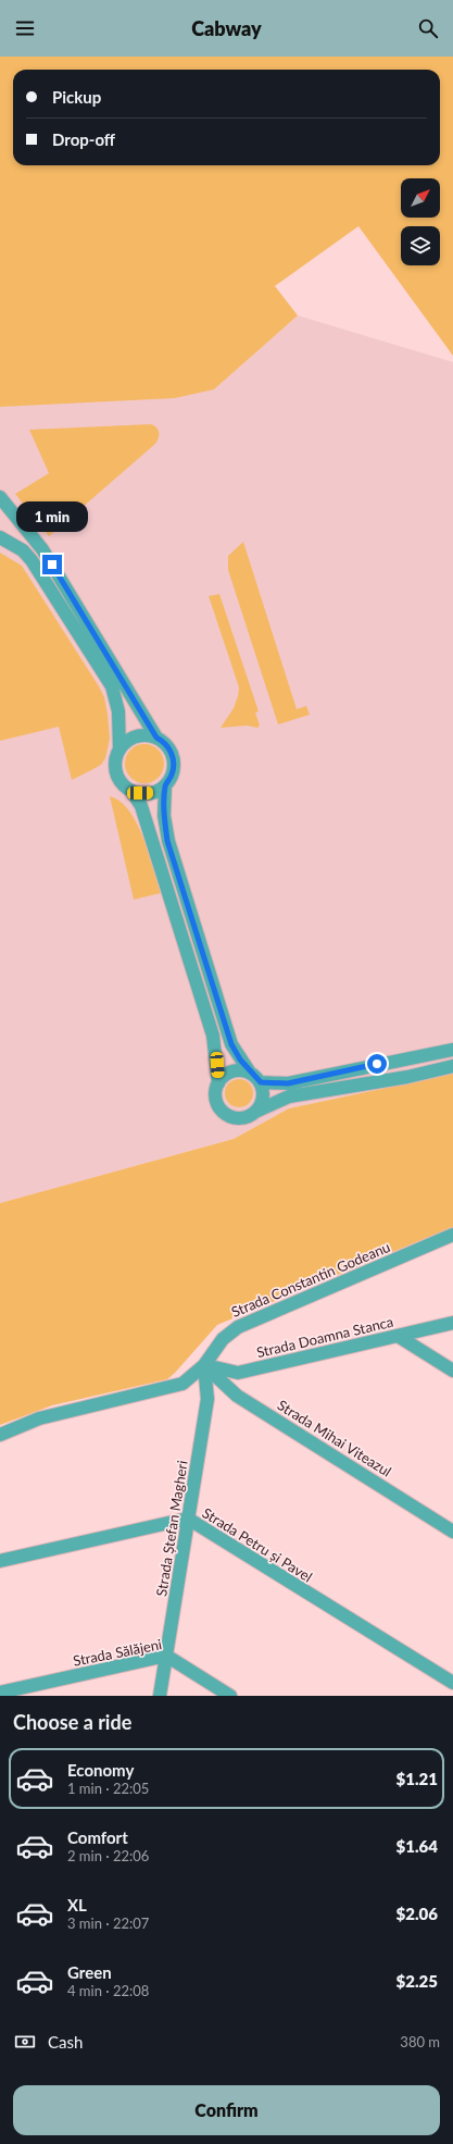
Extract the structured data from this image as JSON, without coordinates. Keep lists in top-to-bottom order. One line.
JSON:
{"streets":{"street":["Strada Constantin Godeanu","Strada Doamna Stanca","Strada Mihai Viteazul","Strada Ștefan Magheri","Strada Petru și Pavel","Strada Sălăjeni"]},"crossings":[["Strada Constantin Godeanu","Strada Doamna Stanca"],["Strada Constantin Godeanu","Strada Mihai Viteazul"],["Strada Constantin Godeanu","Strada Ștefan Magheri"],["Strada Doamna Stanca","Strada Mihai Viteazul"],["Strada Doamna Stanca","Strada Ștefan Magheri"],["Strada Mihai Viteazul","Strada Ștefan Magheri"],["Strada Ștefan Magheri","Strada Petru și Pavel"],["Strada Ștefan Magheri","Strada Sălăjeni"]],"north":"top right","page":{"header":"Cabway","banner":["Pickup","Drop-off"],"bubble":"1 min","heading":"Choose a ride","list":[{"name":"Economy","note":"1 min · 22:05","value":"$1.21"},{"name":"Comfort","note":"2 min · 22:06","value":"$1.64"},{"name":"XL","note":"3 min · 22:07","value":"$2.06"},{"name":"Green","note":"4 min · 22:08","value":"$2.25"}],"pay":["Cash","380 m"],"buttons":"Confirm"}}
